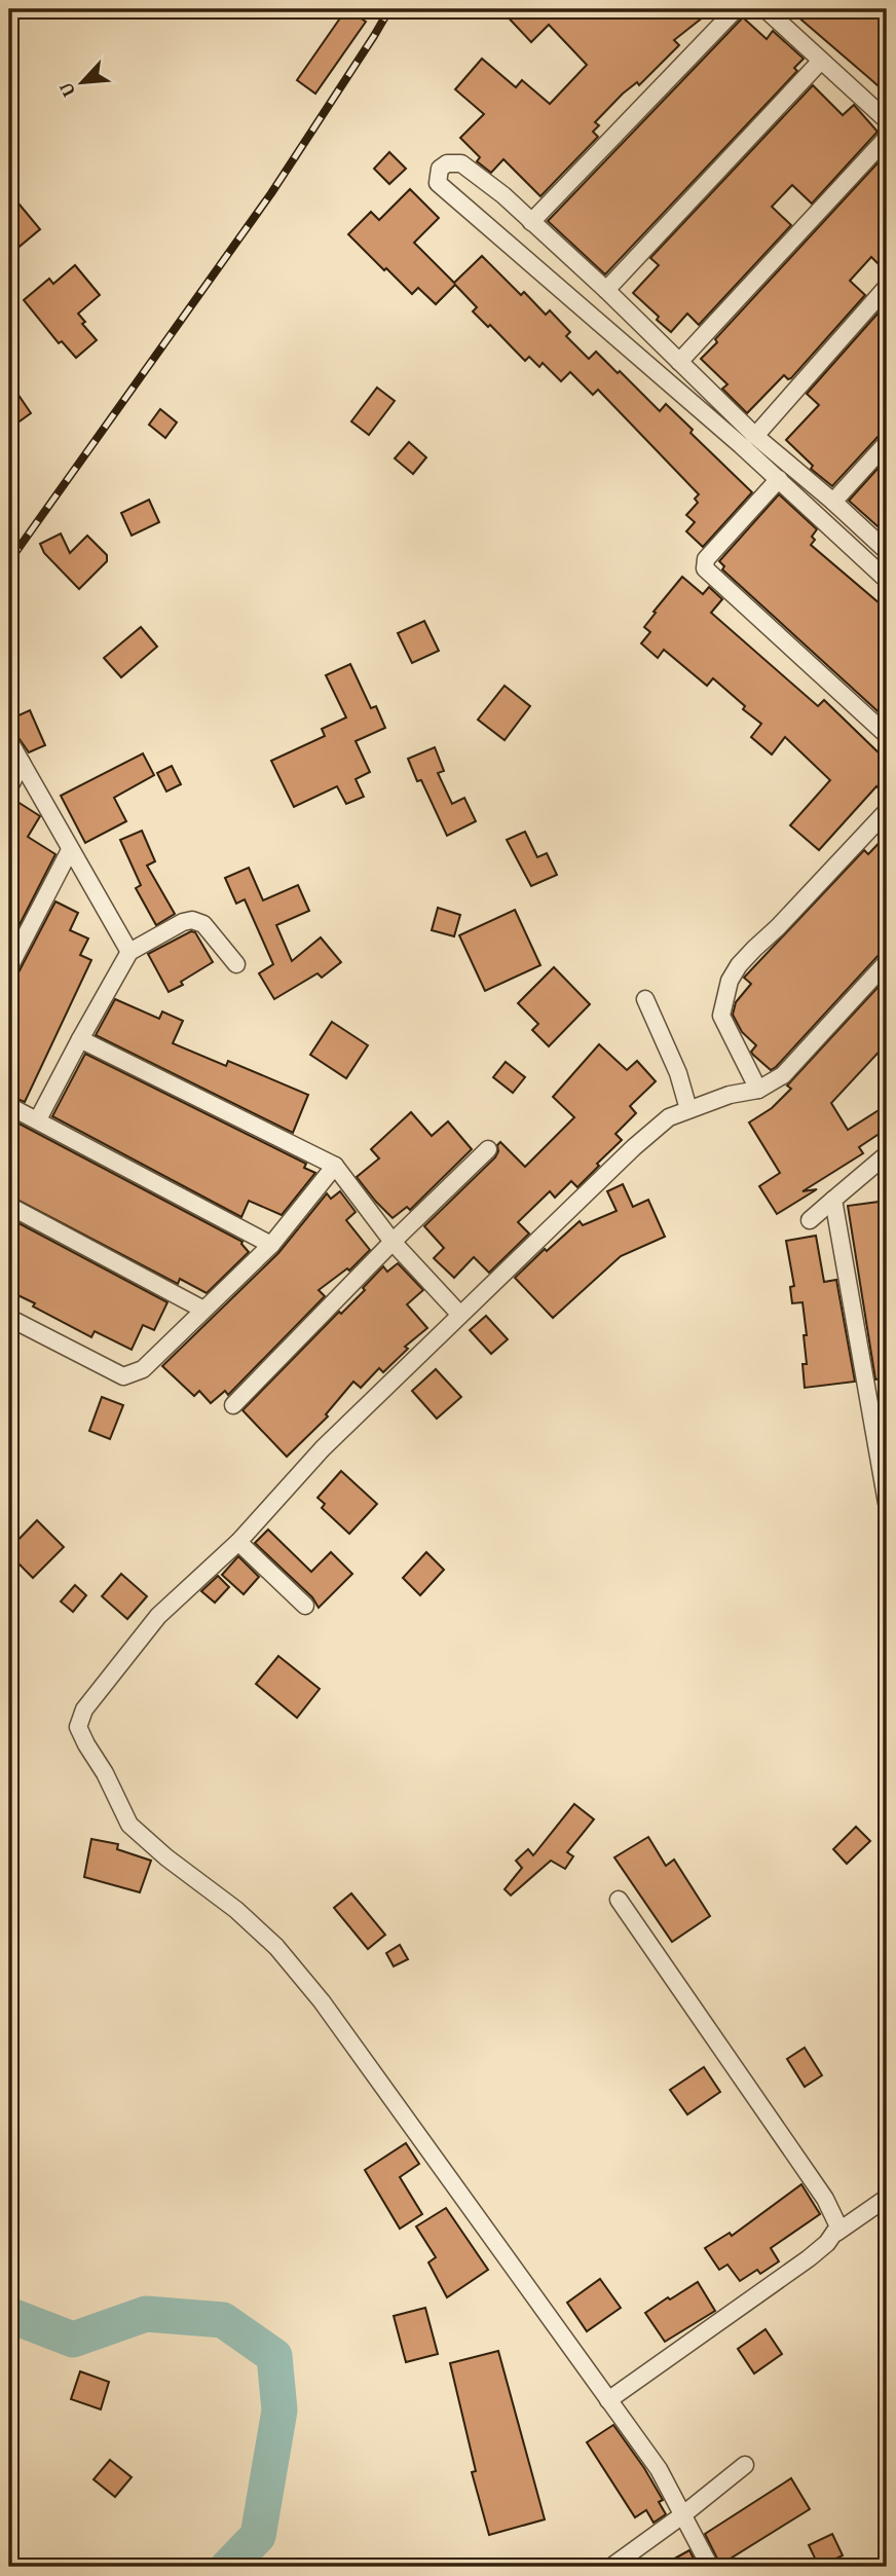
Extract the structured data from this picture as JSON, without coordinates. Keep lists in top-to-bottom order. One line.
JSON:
{"north":"bottom left"}
